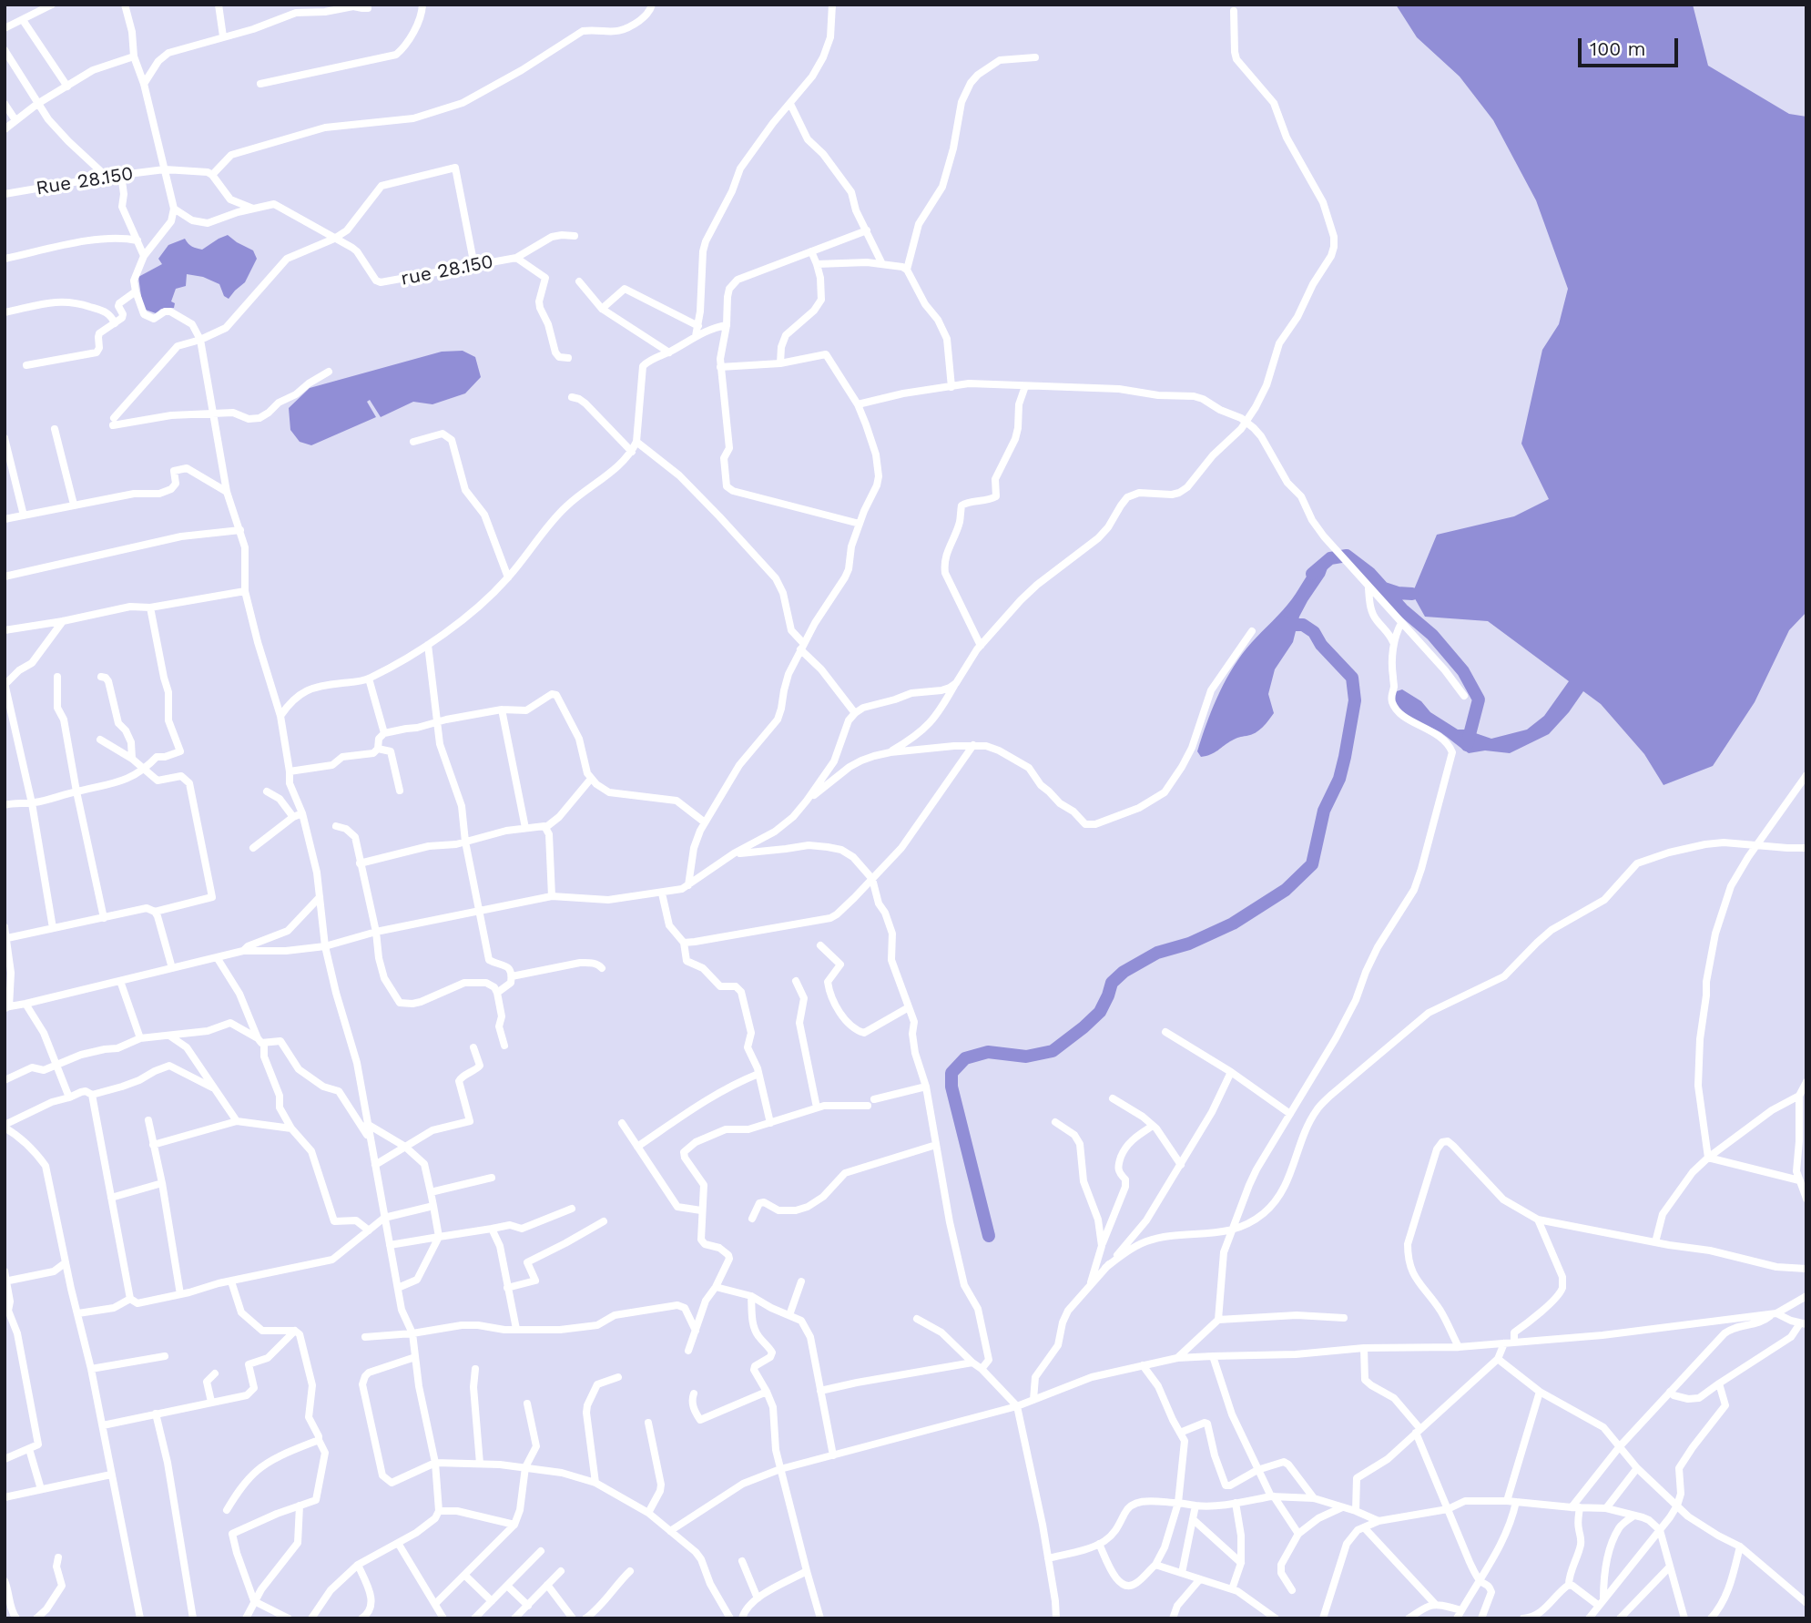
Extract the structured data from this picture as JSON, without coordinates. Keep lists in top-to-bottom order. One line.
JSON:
{"streets":{"street":["Rue 28.150","rue 28.150"]},"scale_bar":"100 m"}
